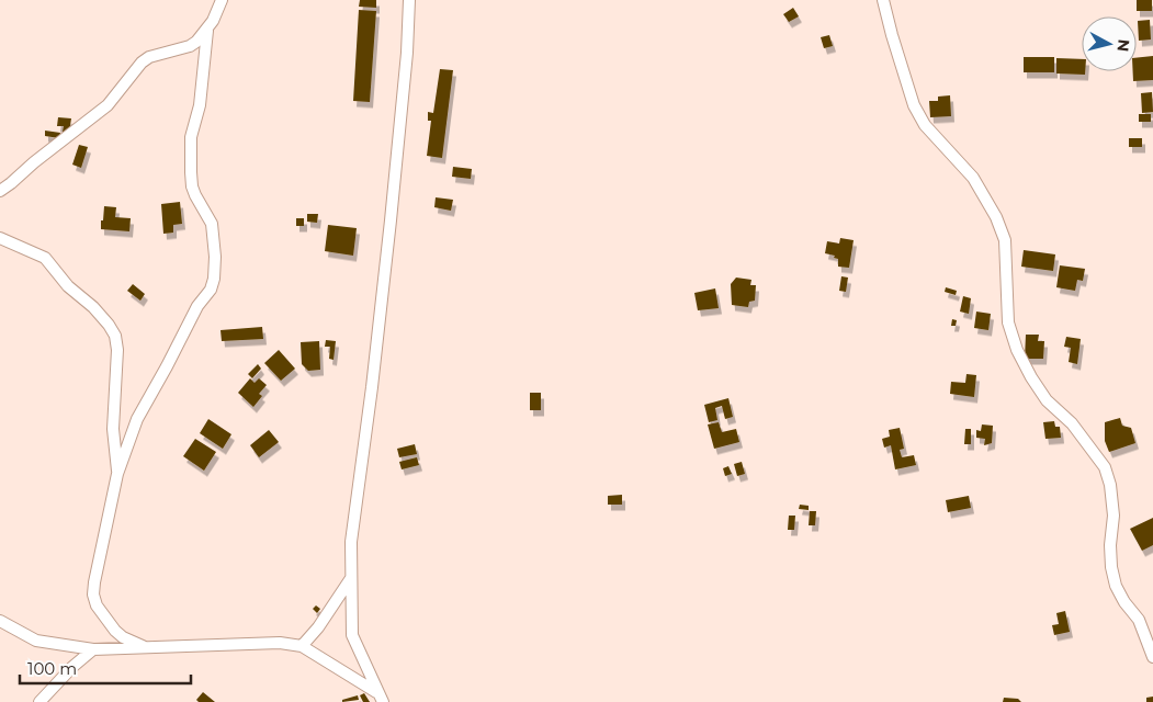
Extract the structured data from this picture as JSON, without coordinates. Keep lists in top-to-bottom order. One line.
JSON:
{"scale_bar":"100 m","north":"right"}
